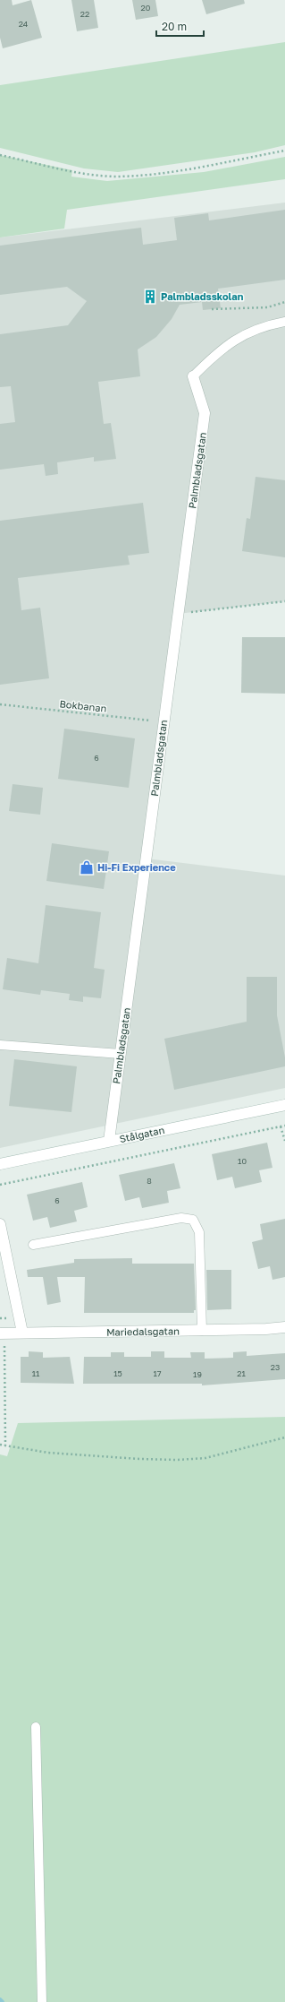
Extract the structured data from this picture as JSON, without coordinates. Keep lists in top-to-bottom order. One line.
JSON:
{"streets":{"street":["Palmbladsgatan","Stålgatan","Mariedalsgatan"],"path":["Bokbanan"]},"crossings":[["Palmbladsgatan","Bokbanan"],["Palmbladsgatan","Stålgatan"]],"places":{"building":["Palmbladsskolan"],"shop":["Hi-Fi Experience"]},"house_numbers":["20","22","24","6","10","8","6","23","11","15","17","21","19"],"scale_bar":"20 m"}
